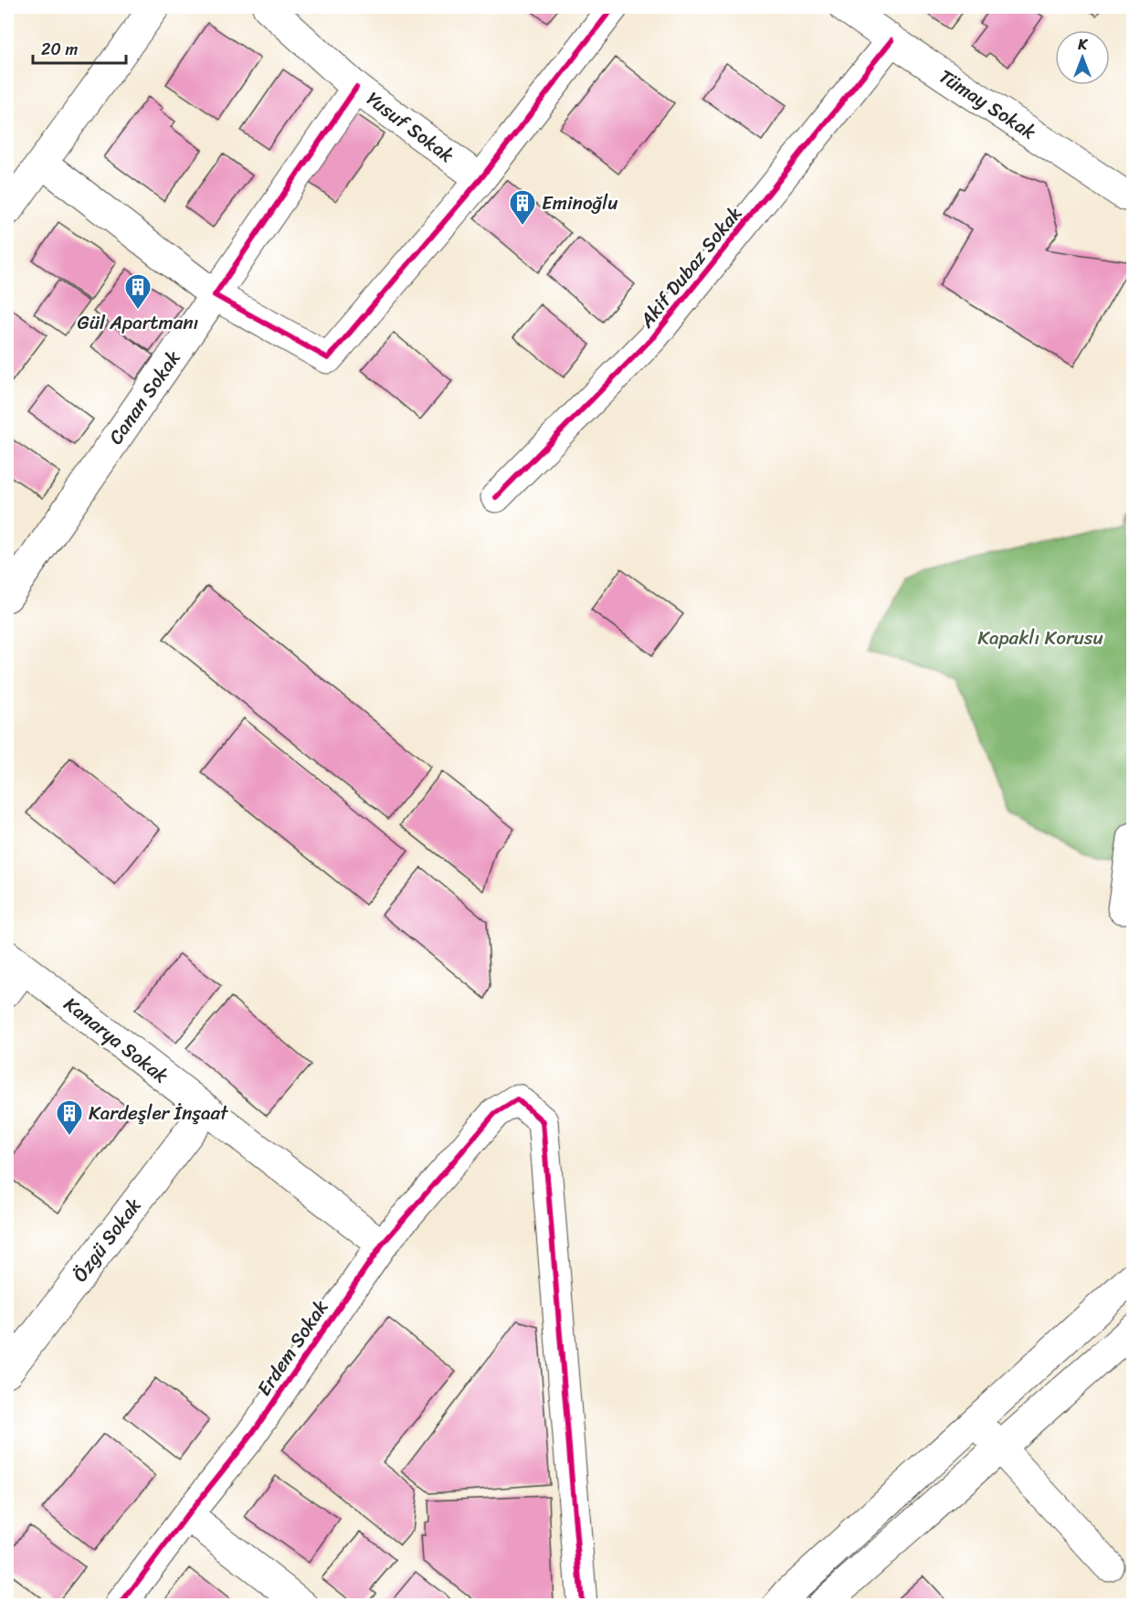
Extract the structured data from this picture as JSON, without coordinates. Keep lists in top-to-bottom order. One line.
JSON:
{"streets":{"street":["Tümay Sokak","Yusuf Sokak","Akif Dubaz Sokak","Canan Sokak","Kanarya Sokak","Özgü Sokak","Erdem Sokak"]},"crossings":[["Tümay Sokak","Akif Dubaz Sokak"],["Yusuf Sokak","Canan Sokak"],["Kanarya Sokak","Özgü Sokak"],["Kanarya Sokak","Erdem Sokak"]],"parks":["Kapaklı Korusu"],"places":{"building":["Eminoğlu","Gül Apartmanı","Kardeşler İnşaat"]},"scale_bar":"20 m","north":"top"}
